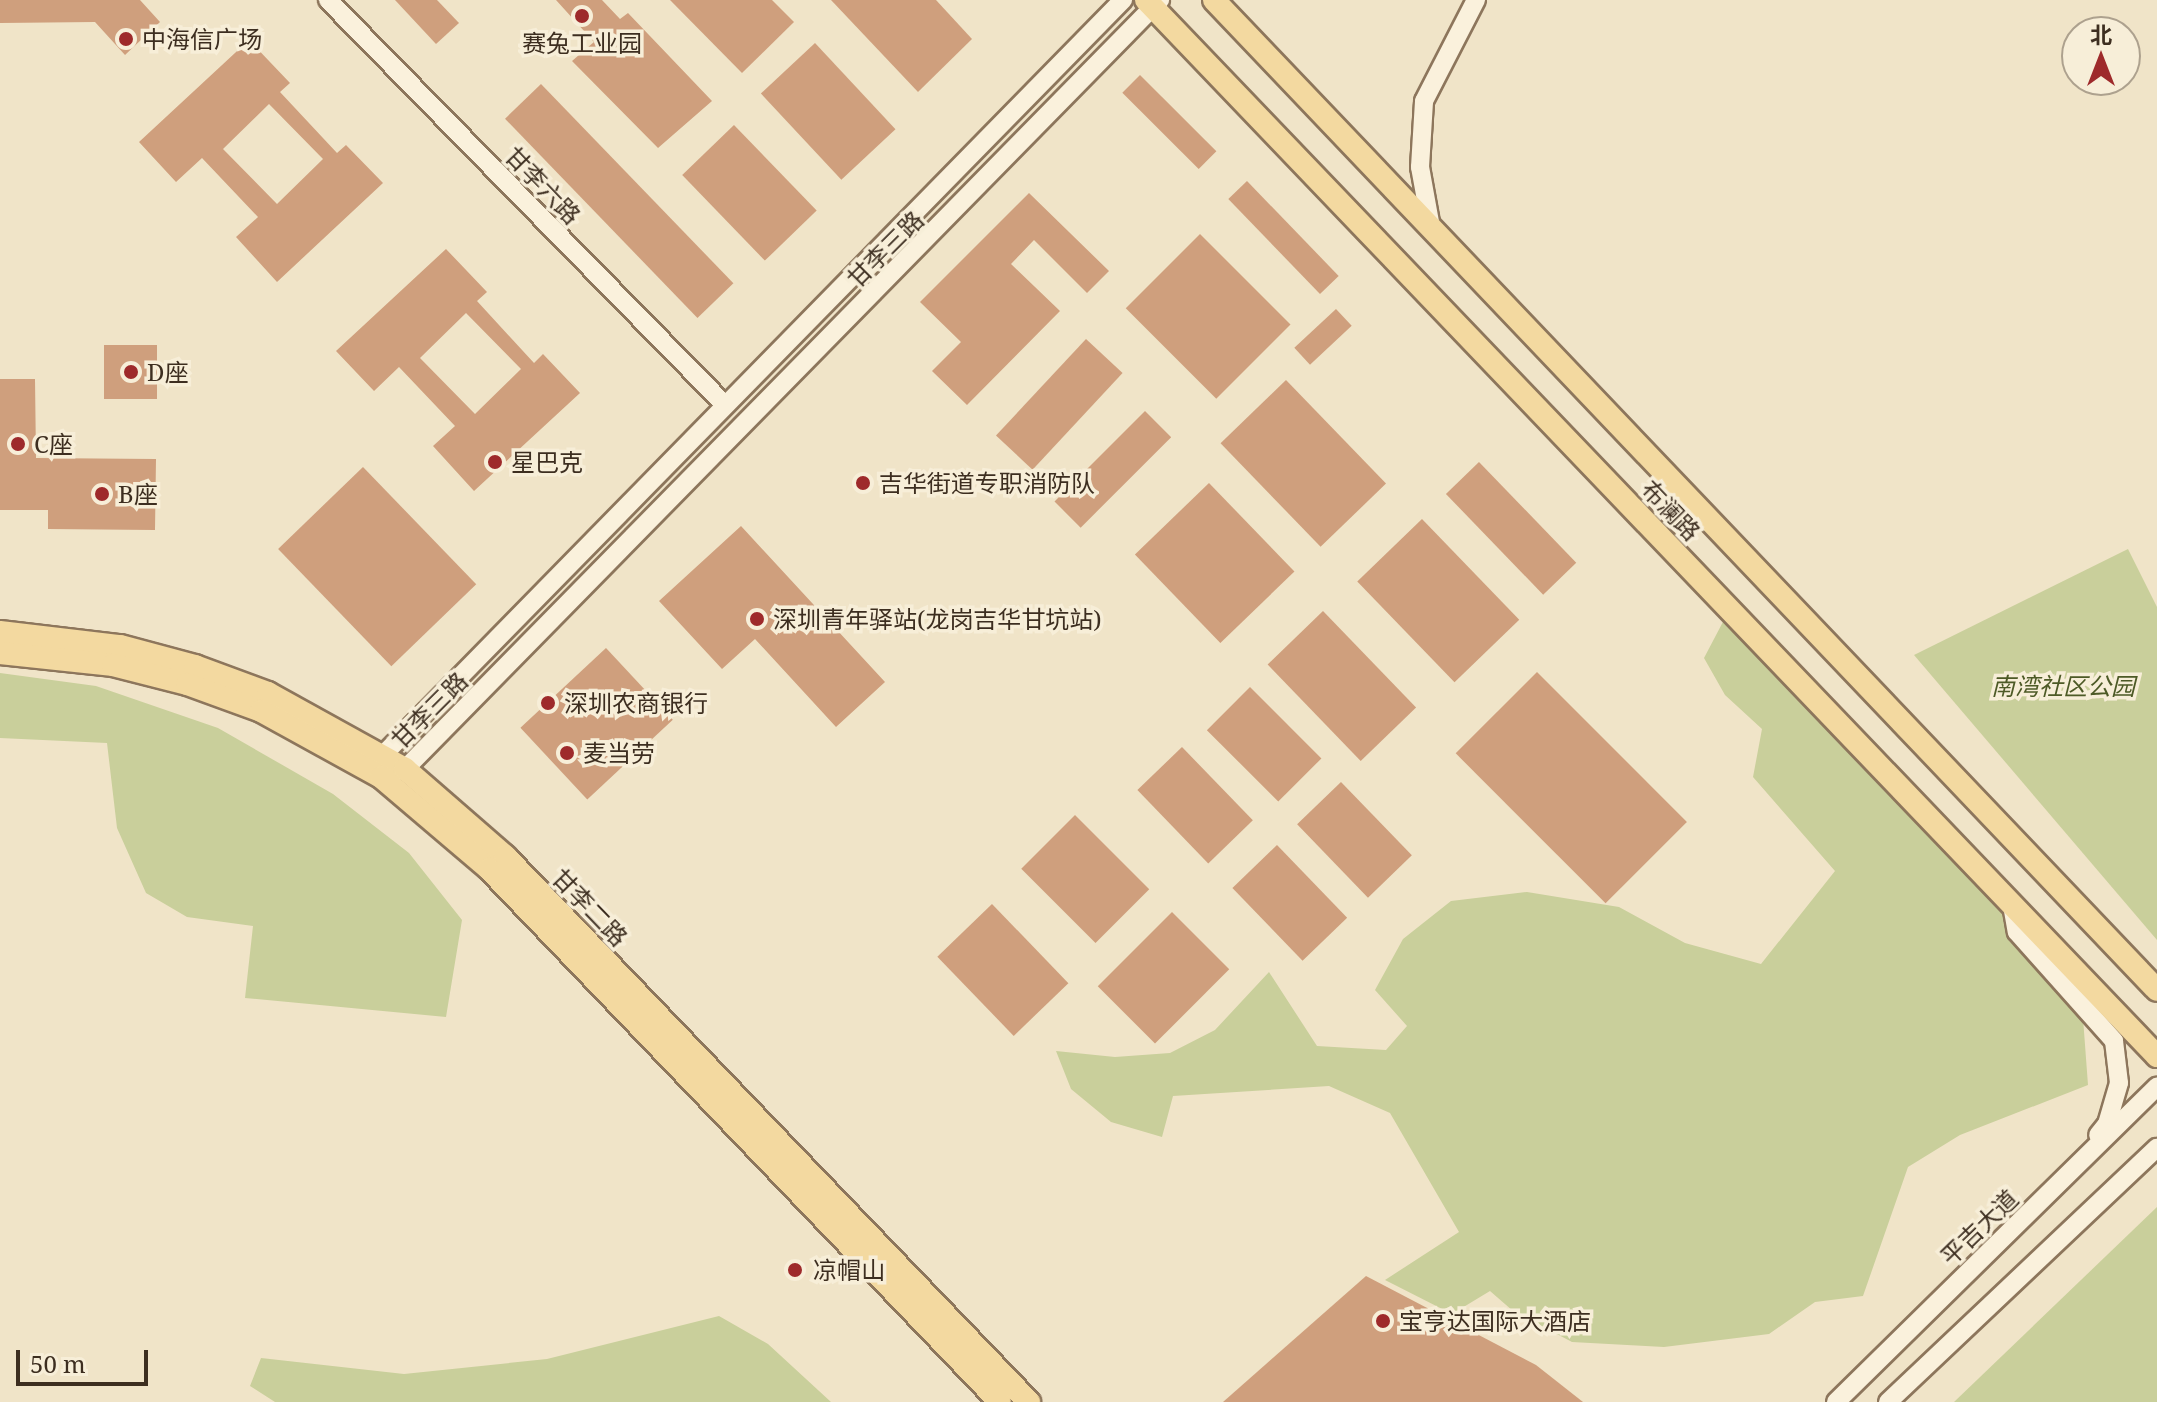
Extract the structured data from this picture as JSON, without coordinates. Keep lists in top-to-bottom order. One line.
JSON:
{"streets":{"main road":["布澜路","甘李二路"],"street":["甘李六路","甘李三路","平吉大道"]},"crossings":[["甘李三路","布澜路"],["甘李三路","甘李二路"]],"parks":["南湾社区公园"],"places":["赛兔工业园","中海信广场","D座","C座","星巴克","吉华街道专职消防队","B座","深圳青年驿站(龙岗吉华甘坑站)","深圳农商银行","麦当劳","凉帽山","宝亨达国际大酒店"],"scale_bar":"50 m","north":"top"}
